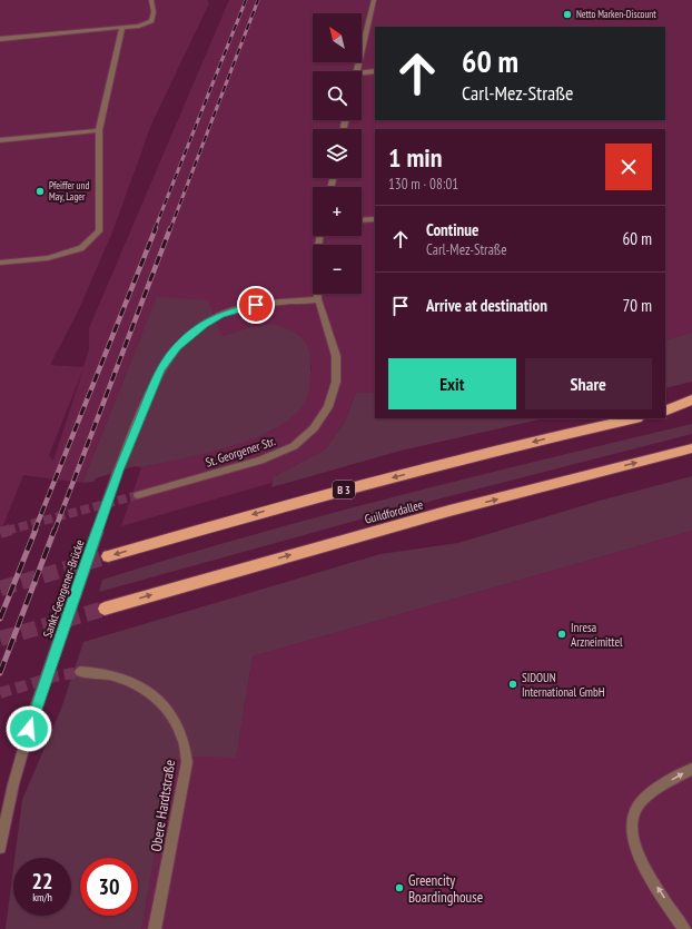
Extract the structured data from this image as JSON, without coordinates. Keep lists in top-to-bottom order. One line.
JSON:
{"streets":{"highway":["B 3","Guildfordallee"],"street":["St. Georgener Str.","Sankt-Georgener-Brücke","Obere Hardtstraße"]},"crossings":[["St. Georgener Str.","Sankt-Georgener-Brücke"]],"places":["Netto Marken-Discount","Pfeiffer und May, Lager","Inresa Arzneimittel","SIDOUN International GmbH","Greencity Boardinghouse"],"north":"top left","page":{"map_buttons":["+","−"],"turn":["60 m","Carl-Mez-Straße"],"heading":["1 min","130 m · 08:01"],"list":[{"name":"Continue","note":"Carl-Mez-Straße","value":"60 m"},{"name":"Arrive at destination","value":"70 m"}],"buttons":["Exit","Share"],"speed":"22 km/h","limit":"30"}}
